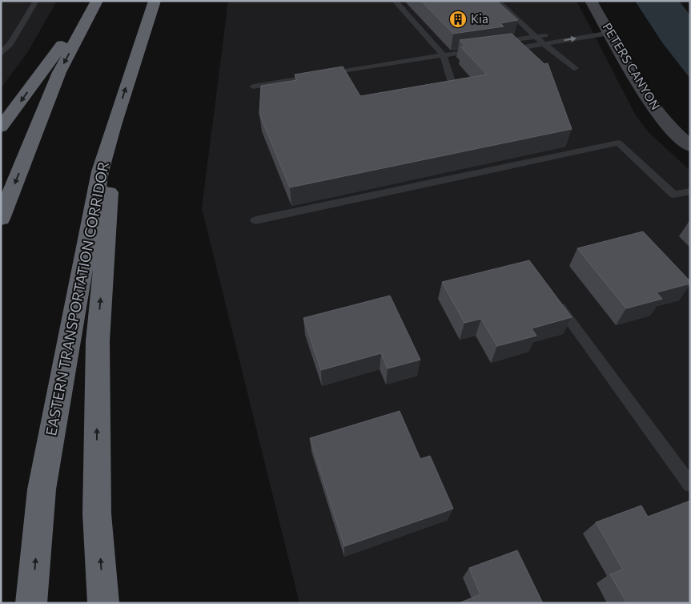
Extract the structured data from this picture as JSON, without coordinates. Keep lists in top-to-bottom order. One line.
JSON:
{"streets":{"highway":["EASTERN TRANSPORTATION CORRIDOR"],"street":["PETERS CANYON"]},"places":{"building":["Kia"]}}
